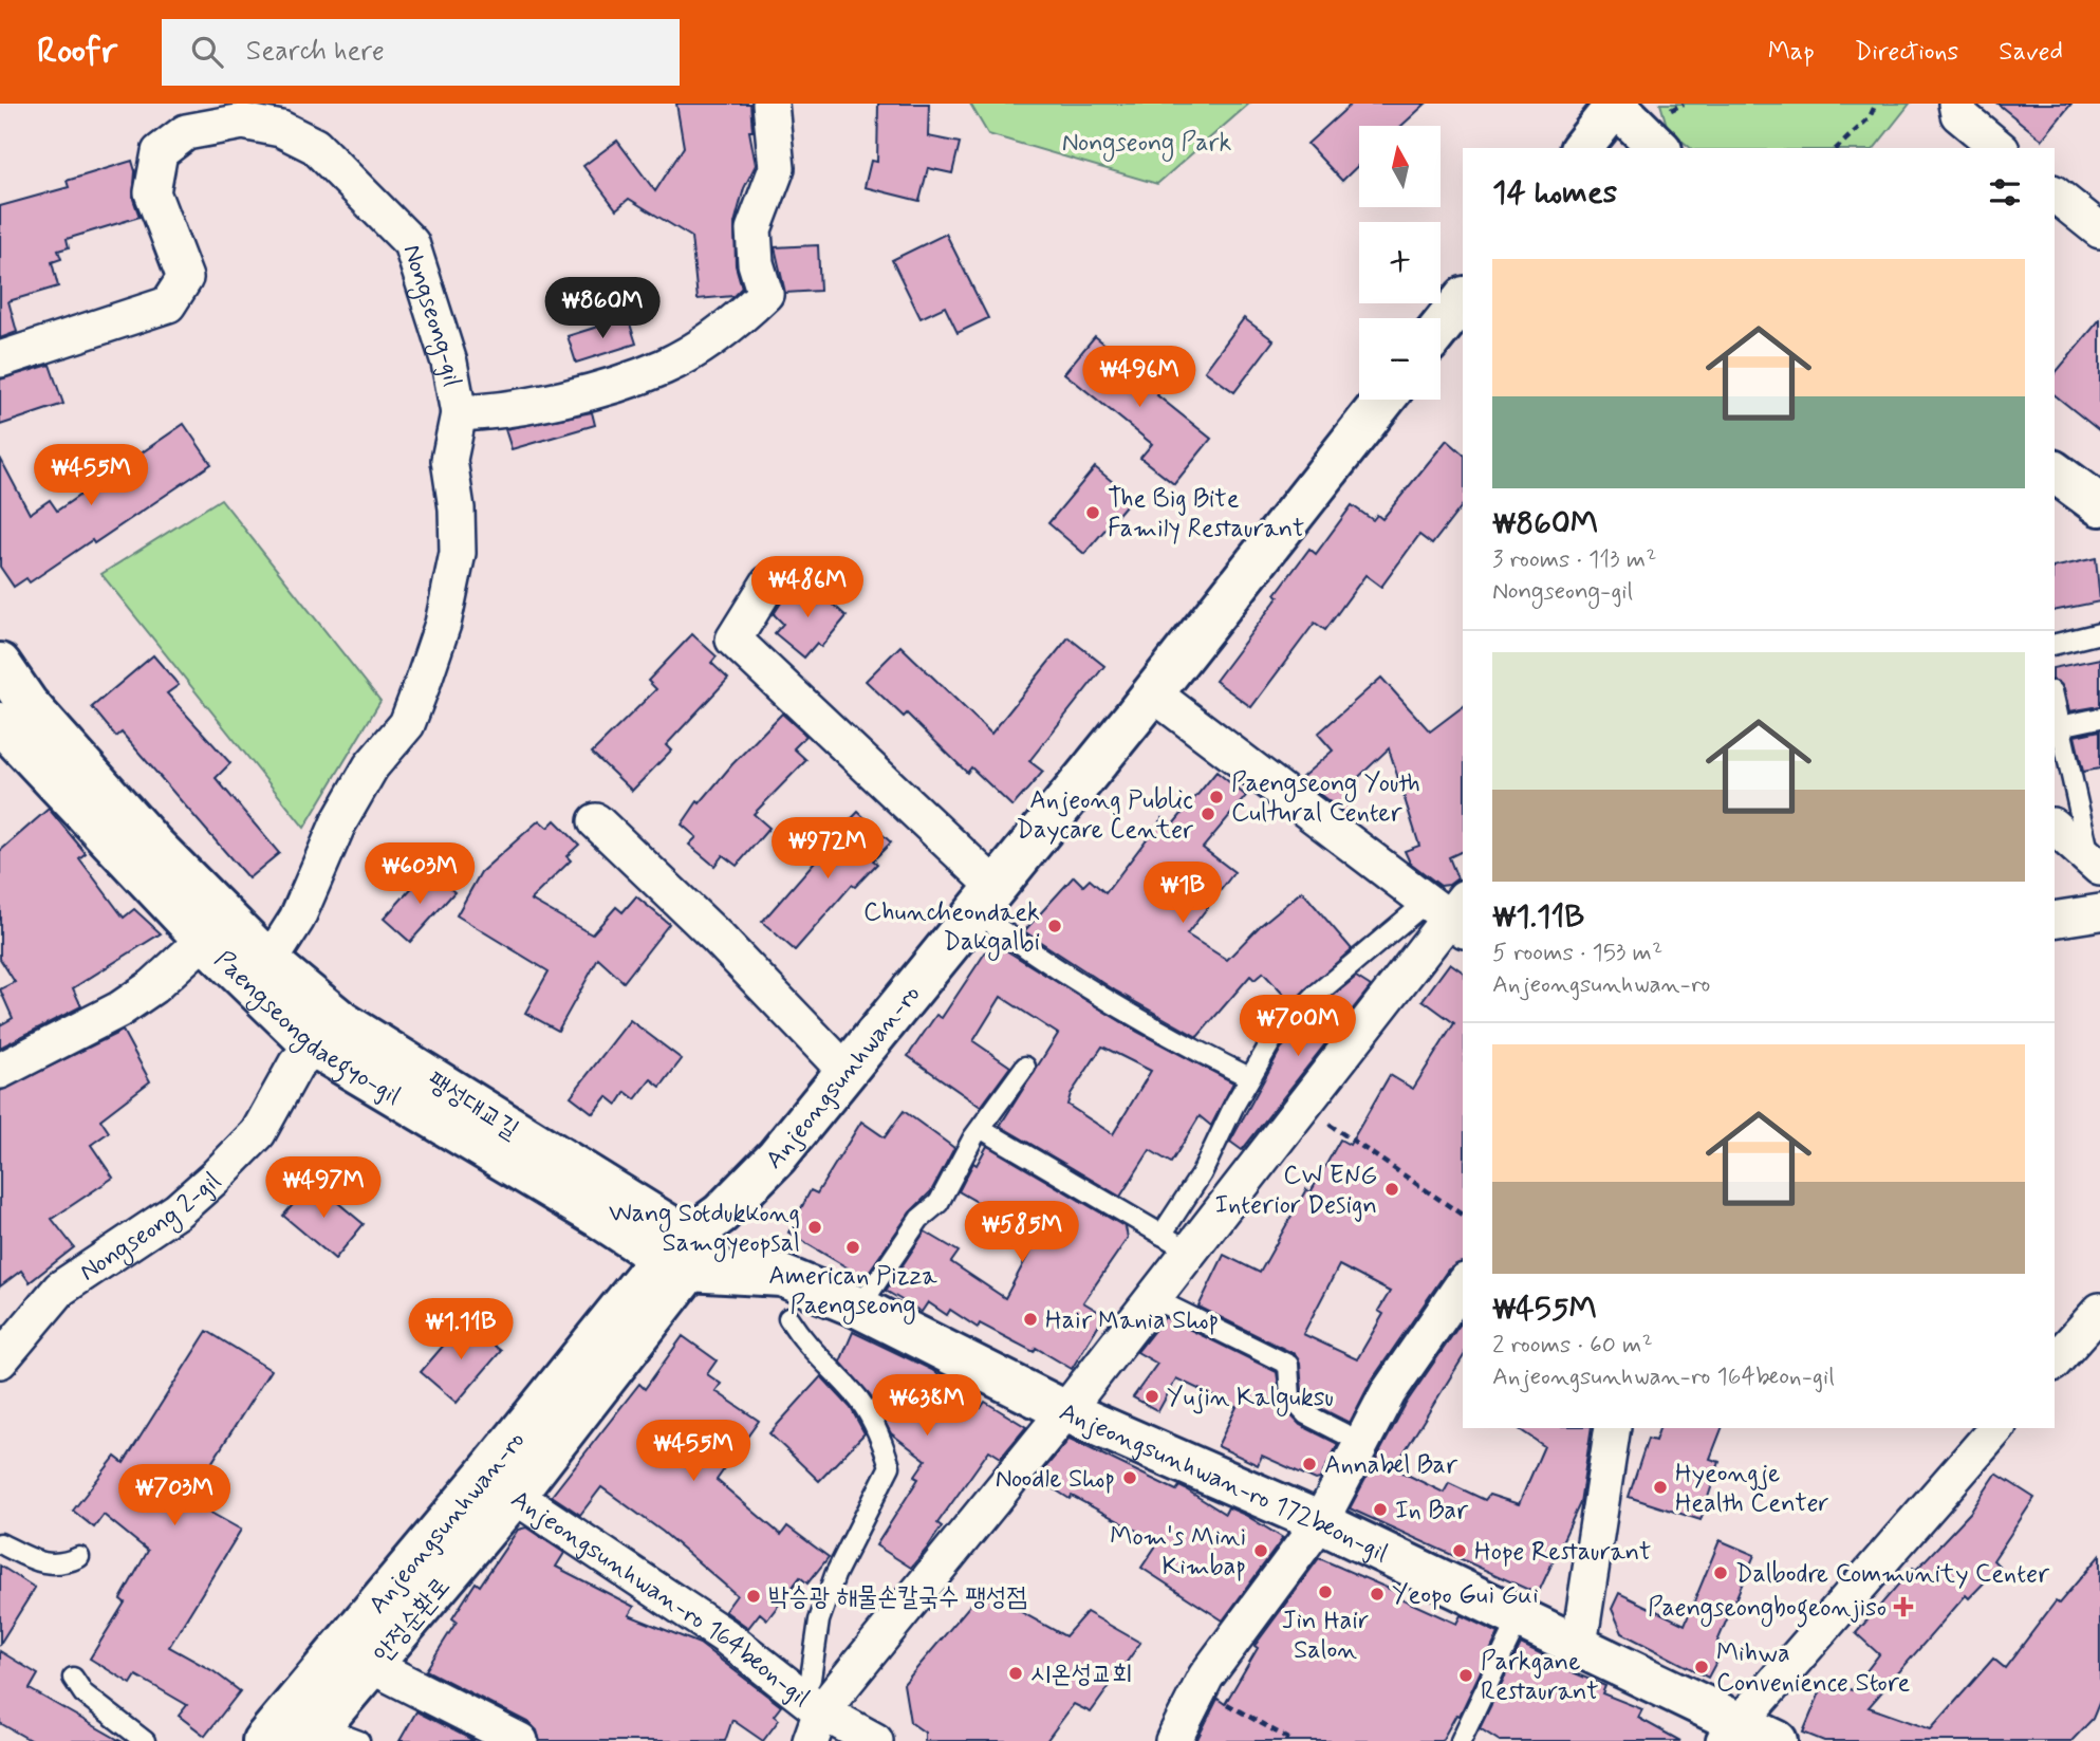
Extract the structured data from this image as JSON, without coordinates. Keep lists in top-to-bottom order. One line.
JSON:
{"streets":{"main road":["Paengseongdaegyo-gil","Anjeongsunhwan-ro","팽성대교길","Anjeongsunhwan-ro 172beon-gil","안정순환로"],"street":["Nongseong-gil","Nongseong 2-gil","Anjeongsunhwan-ro 164beon-gil"]},"crossings":[["Paengseongdaegyo-gil","Anjeongsunhwan-ro"],["Paengseongdaegyo-gil","팽성대교길"],["Paengseongdaegyo-gil","Nongseong 2-gil"],["Paengseongdaegyo-gil","Anjeongsunhwan-ro 172beon-gil"],["Anjeongsunhwan-ro","팽성대교길"],["Anjeongsunhwan-ro","Anjeongsunhwan-ro 172beon-gil"],["Anjeongsunhwan-ro","Anjeongsunhwan-ro 164beon-gil"],["Anjeongsunhwan-ro","안정순환로"],["팽성대교길","Anjeongsunhwan-ro 172beon-gil"],["Anjeongsunhwan-ro 164beon-gil","안정순환로"]],"parks":["Nongseong Park"],"places":{"other":["The Big Bite Family Restaurant","Paengseong Youth Cultural Center","Anjeong Public Daycare Center","Chuncheondaek Dakgalbi","CW ENG Interior Design","Wang Sotdukkong Samgyeopsal","American Pizza Paengseong","Hair Mania Shop","Yujin Kalguksu","Annabel Bar","Noodle Shop","Hyeongje Health Center","In Bar","Mom's Mini Kimbap","Hope Restaurant","Dalbodre Community Center","Jin Hair Salon","Yeopo Gui Gui","박승광 해물손칼국수 팽성점","Mihwa Convenience Store","시온성교회","Parkgane Restaurant"],"health":["Paengseongbogeonjiso"]},"north":"top","page":{"header":"Roofr","search":"Search here","nav":["Map","Directions","Saved"],"map_buttons":["+","−"],"heading":"14 homes","list":[{"name":"₩860M","note":"3 rooms · 113 m² · Nongseong-gil"},{"name":"₩1.11B","note":"5 rooms · 153 m² · Anjeongsunhwan-ro"},{"name":"₩455M","note":"2 rooms · 60 m² · Anjeongsunhwan-ro 164beon-gil"}],"price":["₩860M","₩496M","₩455M","₩486M","₩972M","₩603M","₩1B","₩700M","₩497M","₩585M","₩1.11B","₩638M","₩455M","₩703M"]}}
